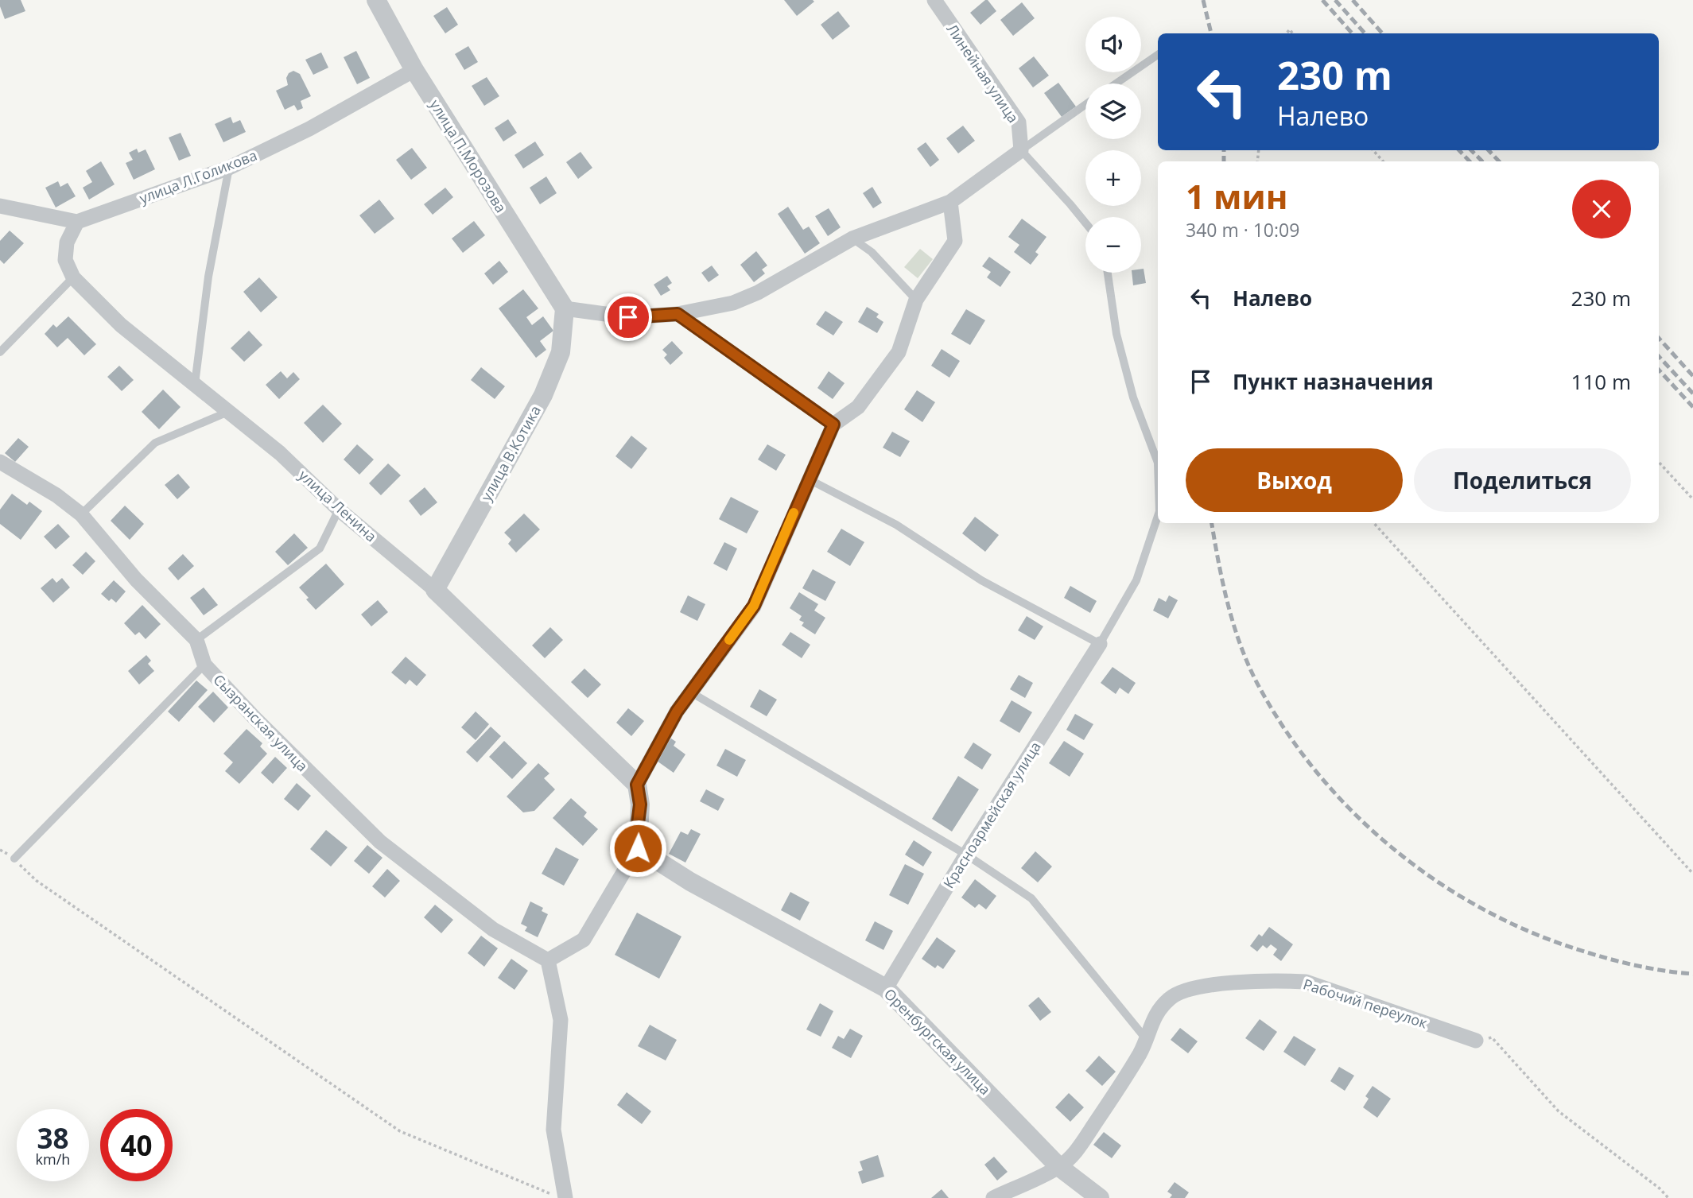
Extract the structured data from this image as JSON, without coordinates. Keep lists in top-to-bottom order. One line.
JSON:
{"streets":{"street":["Линейная улица","улица П.Морозова","улица Л.Голикова","улица В.Котика","улица Ленина","Сызранская улица","Красноармейская улица","Рабочий переулок","Оренбургская улица"]},"crossings":[["улица П.Морозова","улица Л.Голикова"],["улица П.Морозова","улица В.Котика"],["улица Л.Голикова","улица Ленина"],["улица В.Котика","улица Ленина"],["Красноармейская улица","Оренбургская улица"],["Рабочий переулок","Оренбургская улица"]],"page":{"map_buttons":["+","−"],"turn":["230 m","Налево"],"heading":["1 мин","340 m · 10:09"],"list":[{"name":"Налево","value":"230 m"},{"name":"Пункт назначения","value":"110 m"}],"buttons":["Выход","Поделиться"],"speed":"38 km/h","limit":"40"}}
